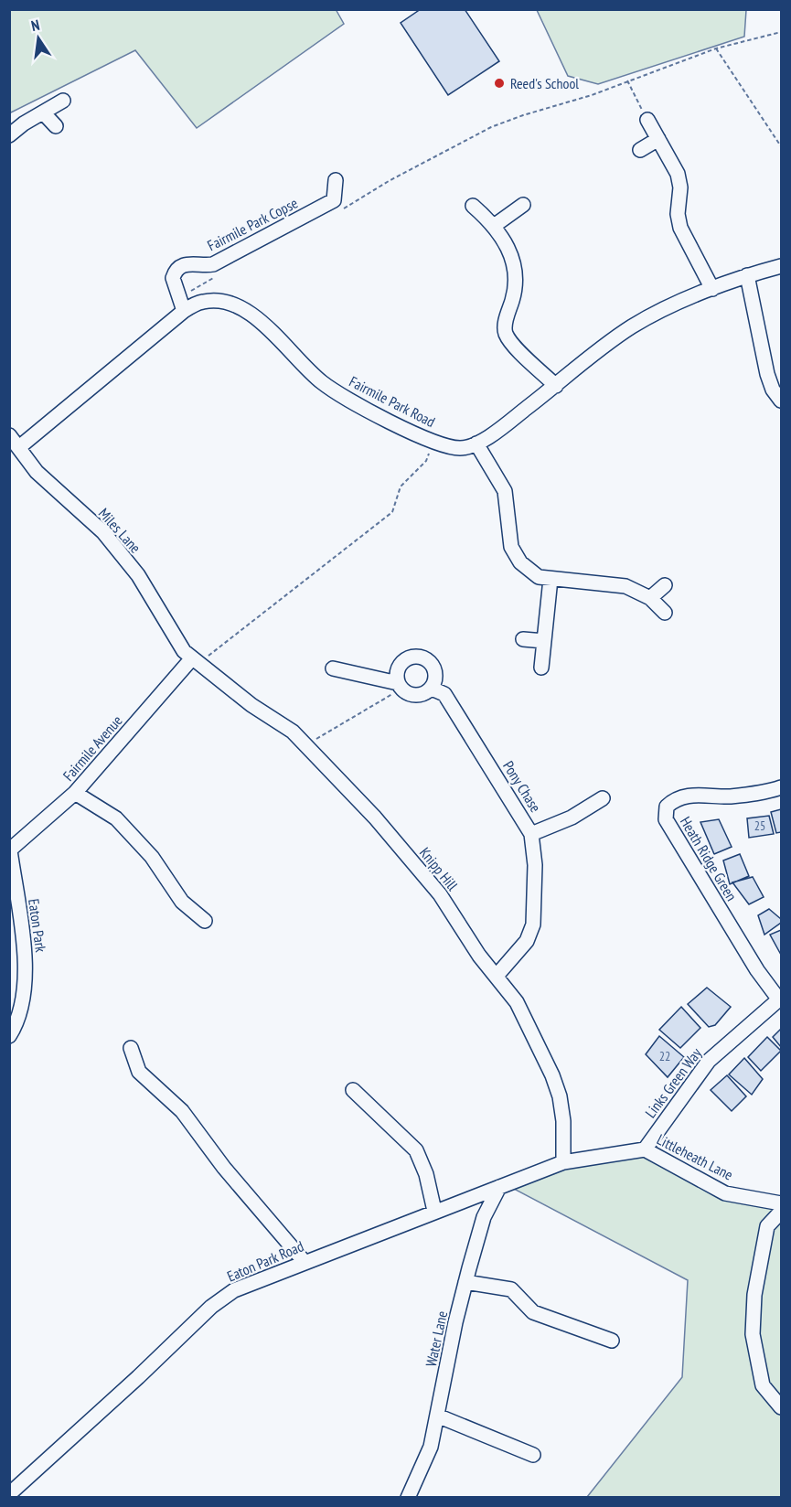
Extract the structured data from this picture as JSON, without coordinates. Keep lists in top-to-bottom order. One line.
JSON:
{"streets":{"street":["Fairmile Park Copse","Fairmile Park Road","Miles Lane","Fairmile Avenue","Pony Chase","Heath Ridge Green","Knipp Hill","Eaton Park","Links Green Way","Littleheath Lane","Eaton Park Road","Water Lane"]},"crossings":[["Fairmile Park Copse","Fairmile Park Road"],["Fairmile Park Road","Miles Lane"],["Miles Lane","Fairmile Avenue"],["Miles Lane","Knipp Hill"],["Fairmile Avenue","Knipp Hill"],["Fairmile Avenue","Eaton Park"],["Pony Chase","Knipp Hill"],["Heath Ridge Green","Links Green Way"],["Knipp Hill","Littleheath Lane"],["Links Green Way","Littleheath Lane"],["Littleheath Lane","Eaton Park Road"],["Littleheath Lane","Water Lane"],["Eaton Park Road","Water Lane"]],"places":["Reed's School"],"house_numbers":["25","22"],"north":"top"}
